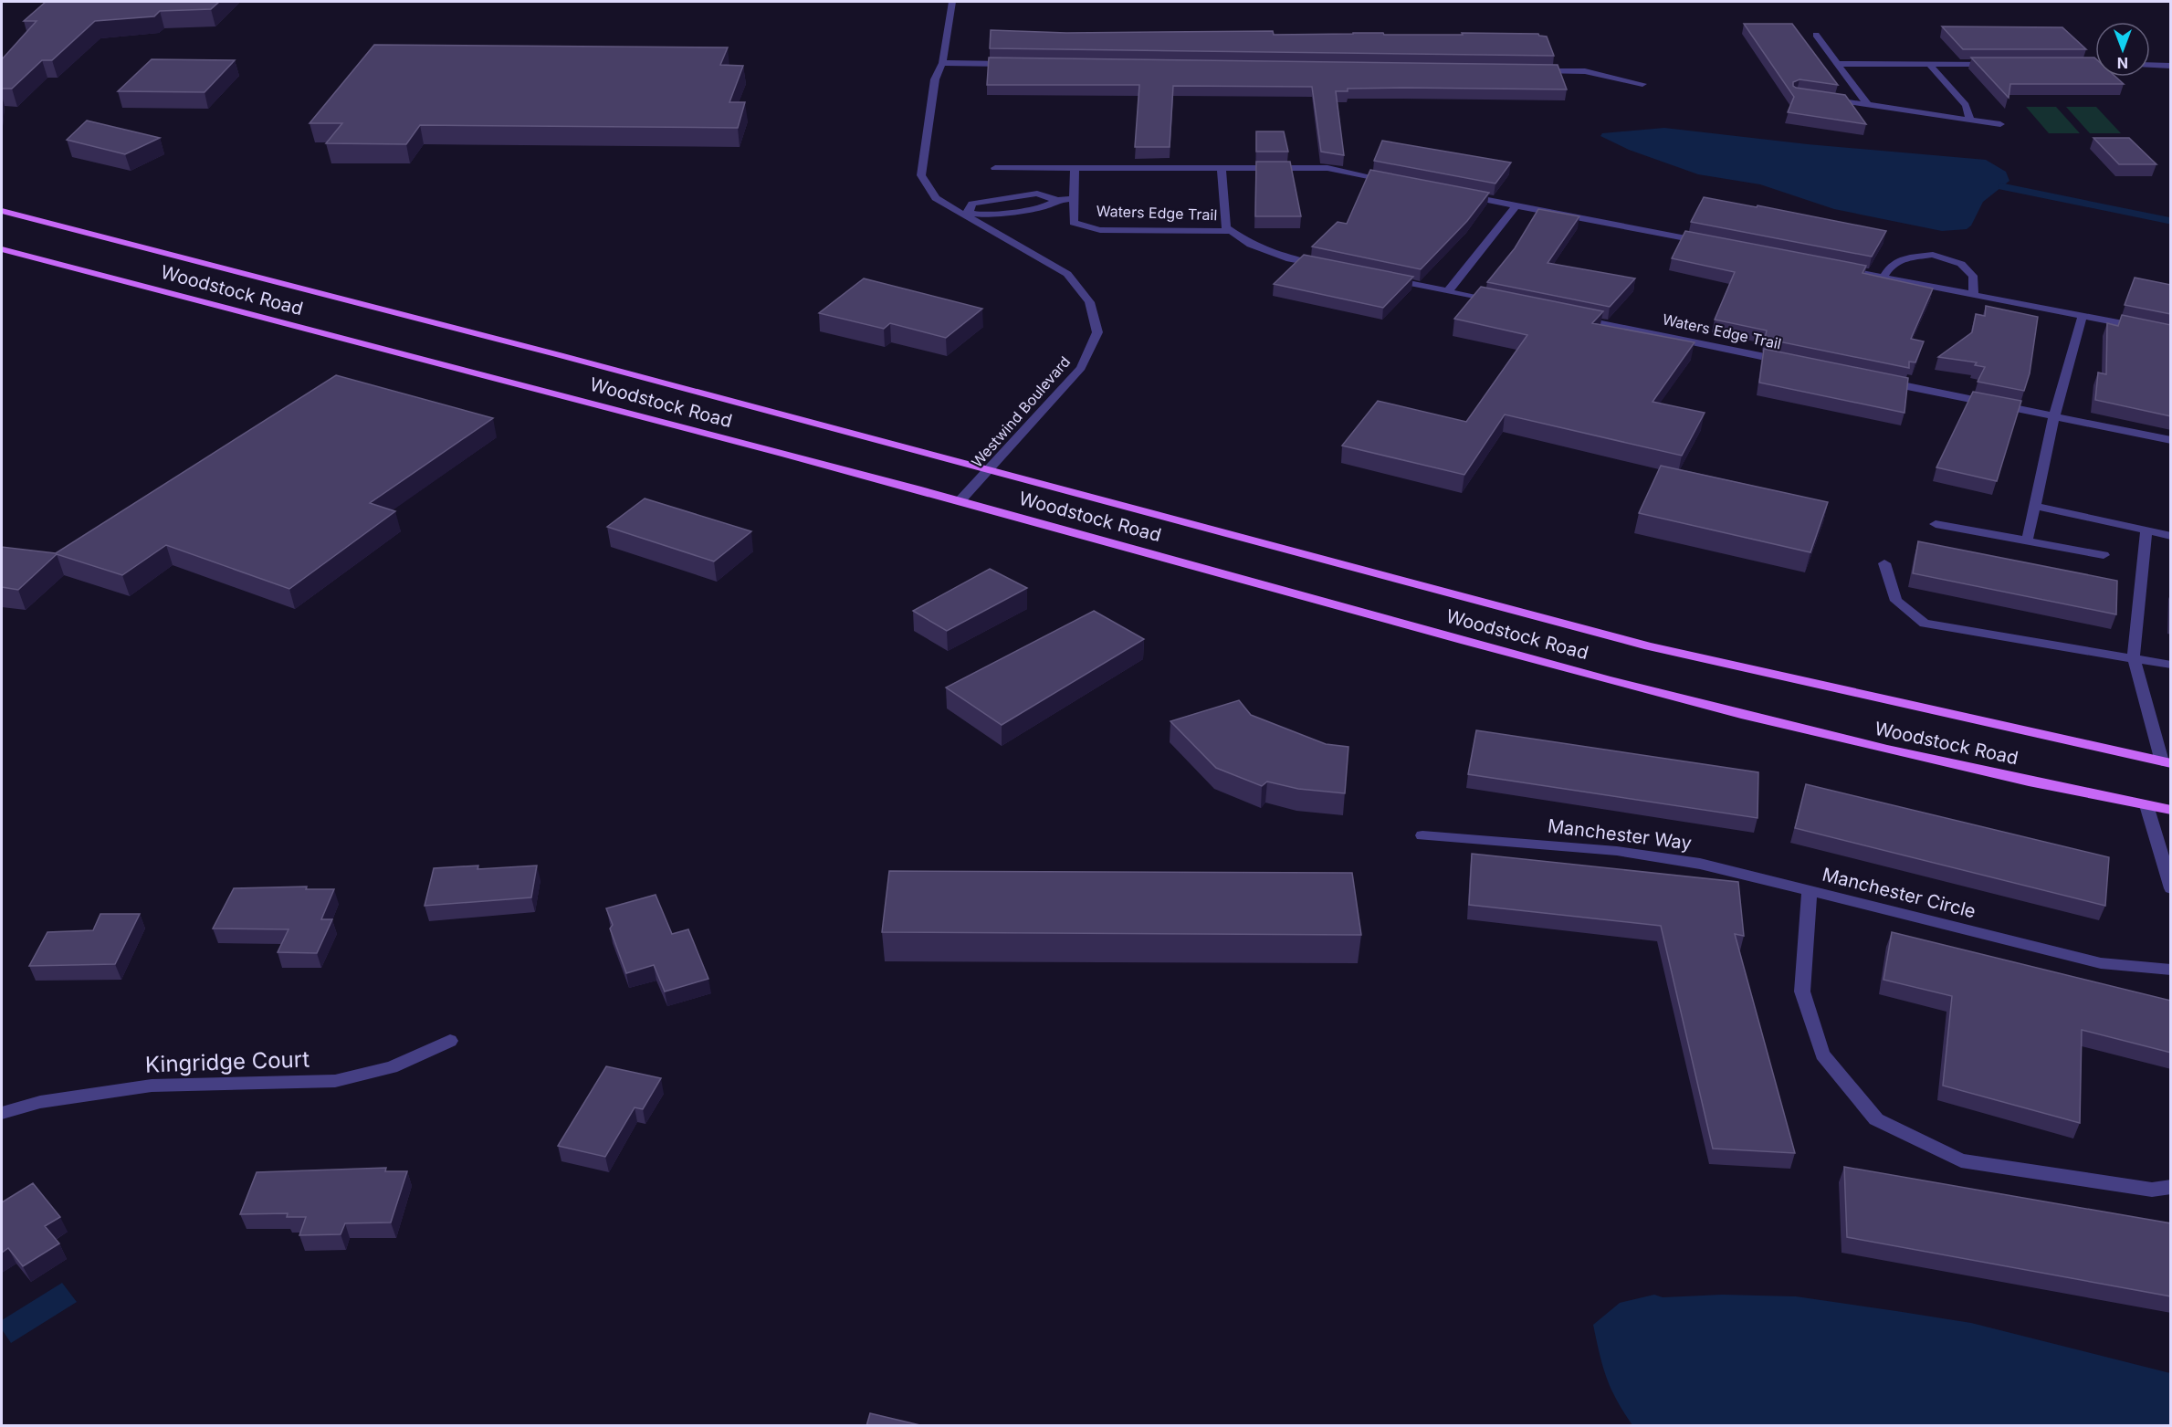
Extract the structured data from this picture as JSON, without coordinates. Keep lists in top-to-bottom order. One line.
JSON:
{"streets":{"main road":["Woodstock Road"],"street":["Waters Edge Trail","Westwind Boulevard","Manchester Way","Manchester Circle","Kingridge Court"]},"crossings":[["Woodstock Road","Westwind Boulevard"],["Manchester Way","Manchester Circle"]],"north":"bottom"}
